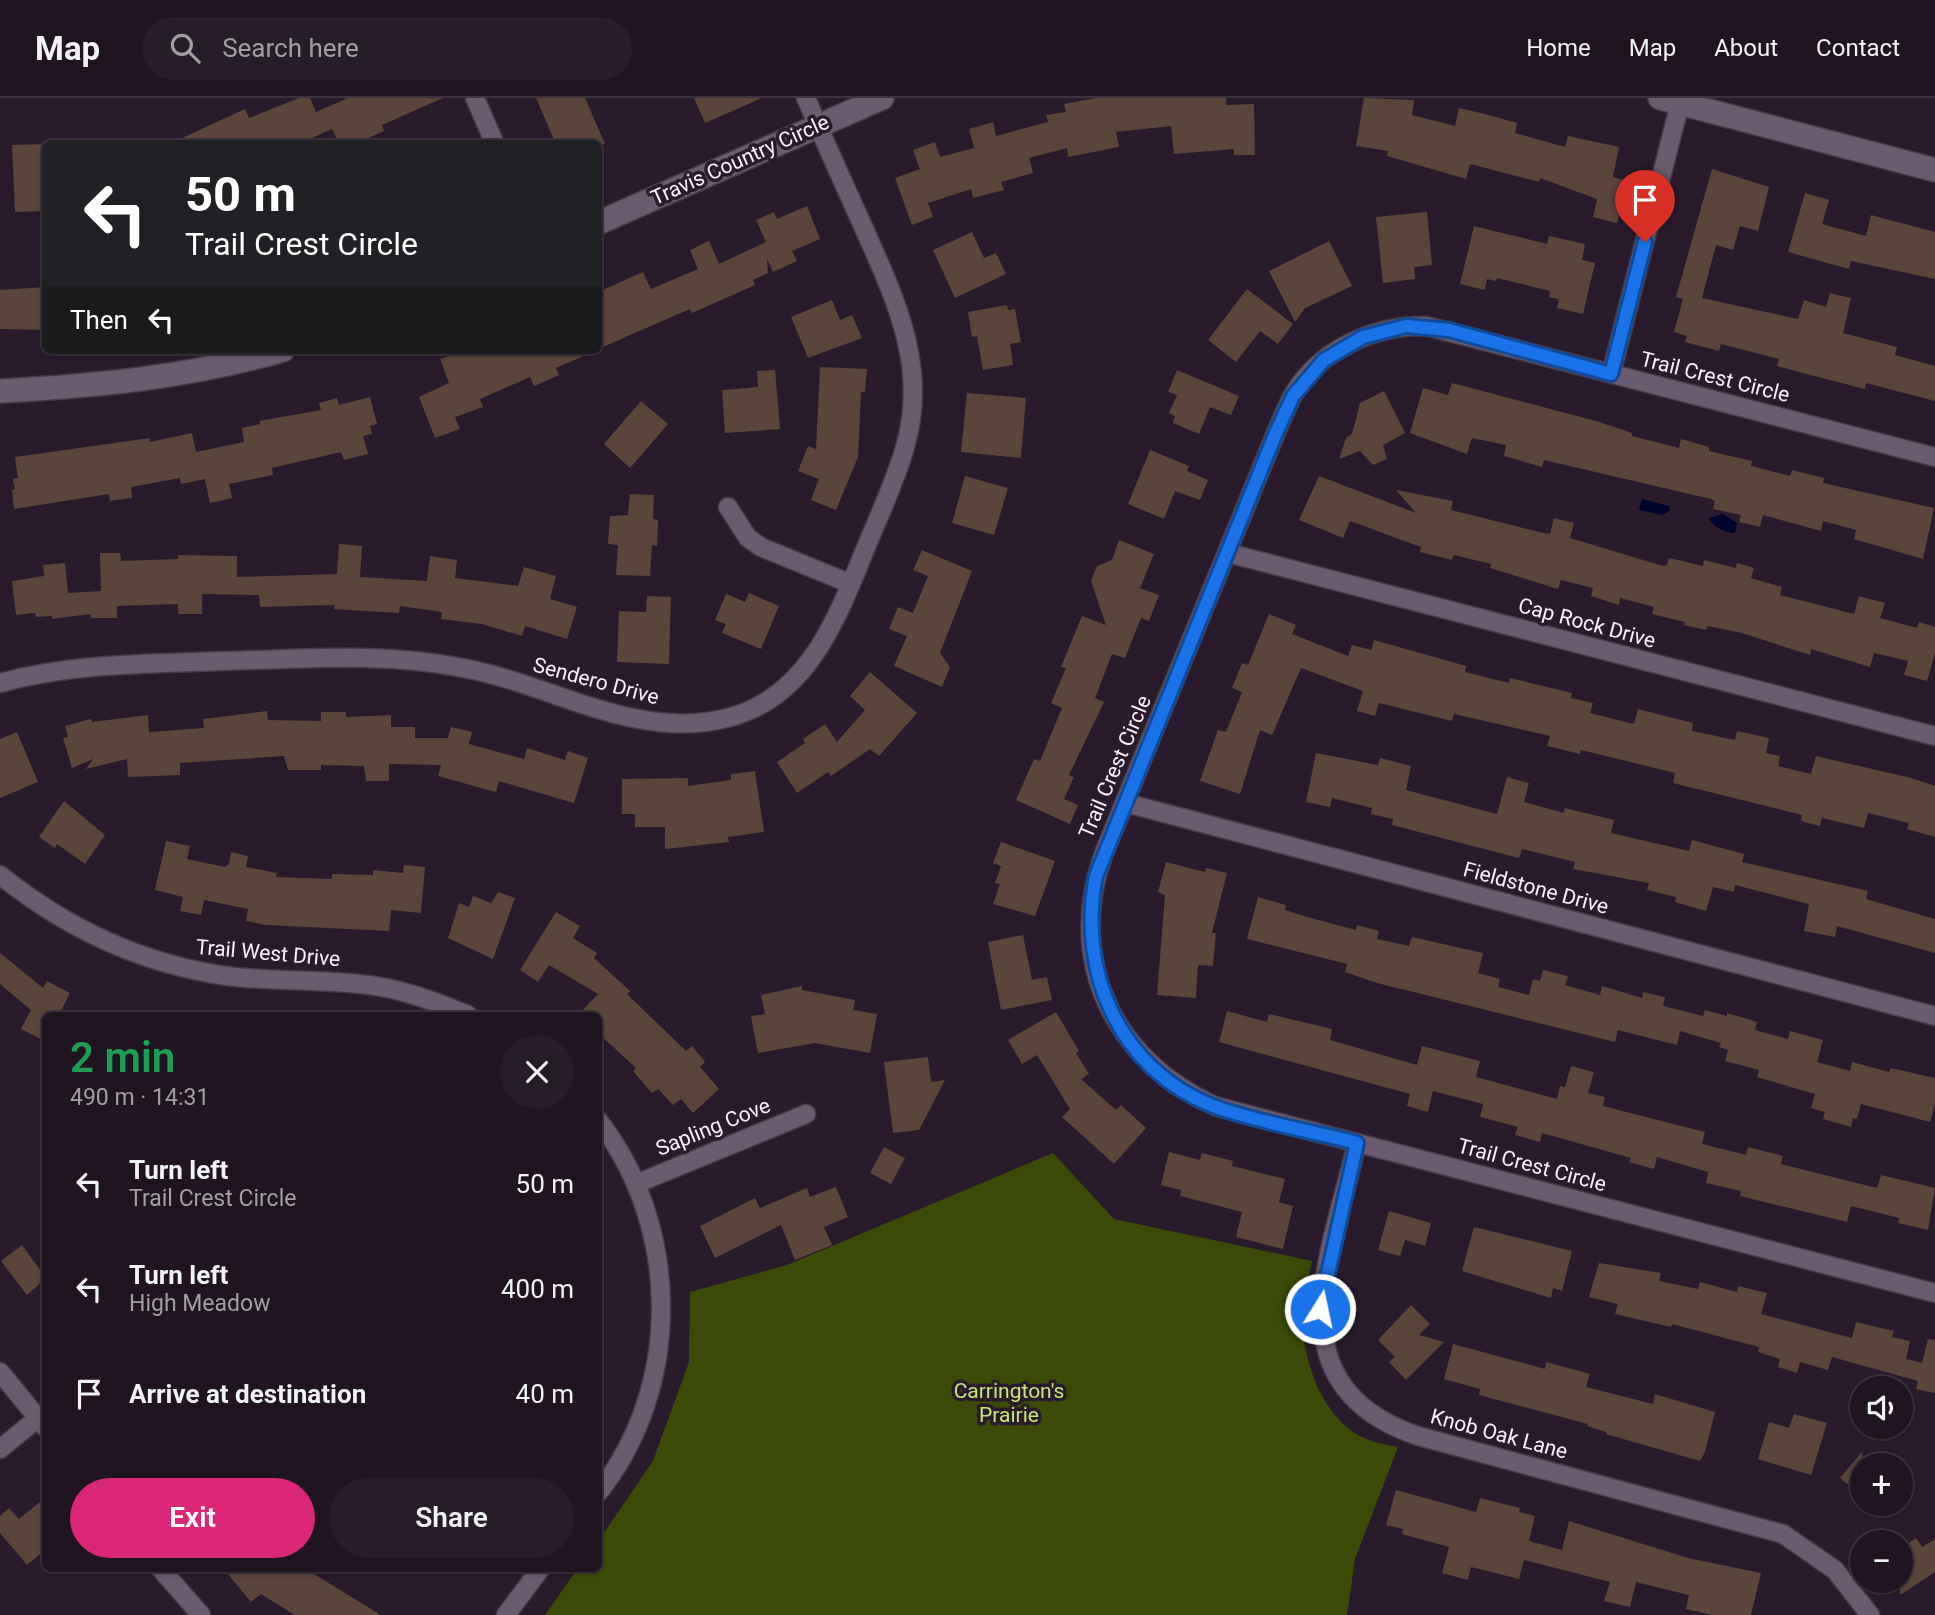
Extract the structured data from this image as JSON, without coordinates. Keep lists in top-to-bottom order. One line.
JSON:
{"streets":{"street":["Travis Country Circle","Trail Crest Circle","Cap Rock Drive","Sendero Drive","Fieldstone Drive","Trail West Drive","Sapling Cove","Knob Oak Lane"]},"crossings":[["Travis Country Circle","Sendero Drive"],["Trail Crest Circle","Cap Rock Drive"],["Trail Crest Circle","Fieldstone Drive"],["Trail Crest Circle","Knob Oak Lane"]],"parks":["Carrington's Prairie"],"page":{"header":"Map","search":"Search here","nav":["Home","Map","About","Contact"],"turn":["50 m","Trail Crest Circle"],"then":"Then","heading":["2 min","490 m · 14:31"],"list":[{"name":"Turn left","note":"Trail Crest Circle","value":"50 m"},{"name":"Turn left","note":"High Meadow","value":"400 m"},{"name":"Arrive at destination","value":"40 m"}],"map_buttons":["+","−"],"buttons":["Exit","Share"]}}
